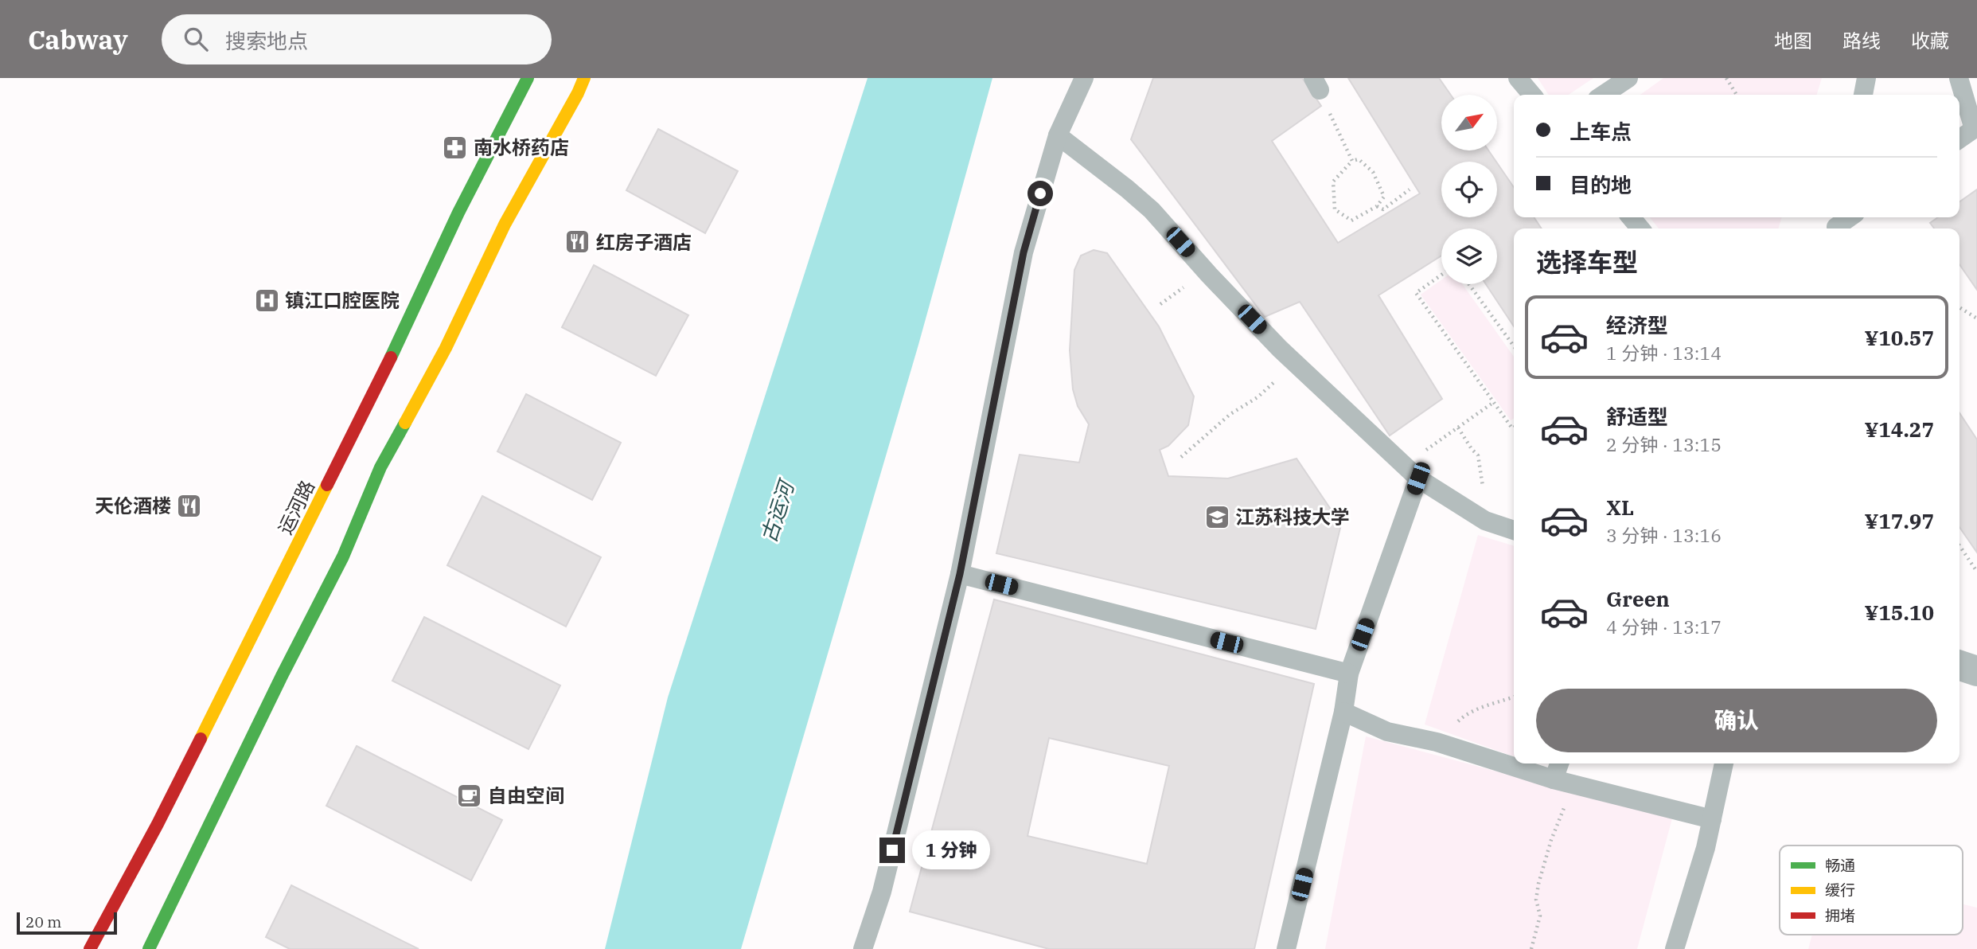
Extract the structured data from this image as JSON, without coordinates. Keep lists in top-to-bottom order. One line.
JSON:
{"streets":{"main road":["运河路"]},"water":["古运河"],"places":{"pharmacy":["南水桥药店"],"restaurant":["红房子酒店","天伦酒楼"],"hospital":["镇江口腔医院"],"school or university":["江苏科技大学"],"cafe":["自由空间"]},"legend":["畅通","缓行","拥堵"],"scale_bar":"20 m","north":"top right","page":{"header":"Cabway","search":"搜索地点","nav":["地图","路线","收藏"],"banner":["上车点","目的地"],"heading":"选择车型","list":[{"name":"经济型","note":"1 分钟 · 13:14","value":"¥10.57"},{"name":"舒适型","note":"2 分钟 · 13:15","value":"¥14.27"},{"name":"XL","note":"3 分钟 · 13:16","value":"¥17.97"},{"name":"Green","note":"4 分钟 · 13:17","value":"¥15.10"}],"buttons":"确认","bubble":"1 分钟","scale":"20 m"}}
